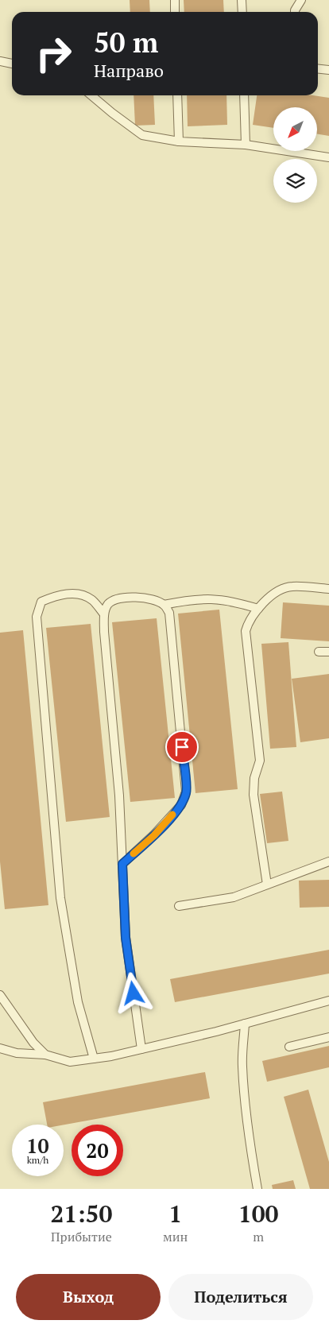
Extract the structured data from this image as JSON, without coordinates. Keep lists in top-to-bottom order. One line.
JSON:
{"north":"bottom left","page":{"turn":["50 m","Направо"],"speed":"10 km/h","limit":"20","eta":["21:50","Прибытие","1","мин","100","m"],"buttons":["Выход","Поделиться"]}}
